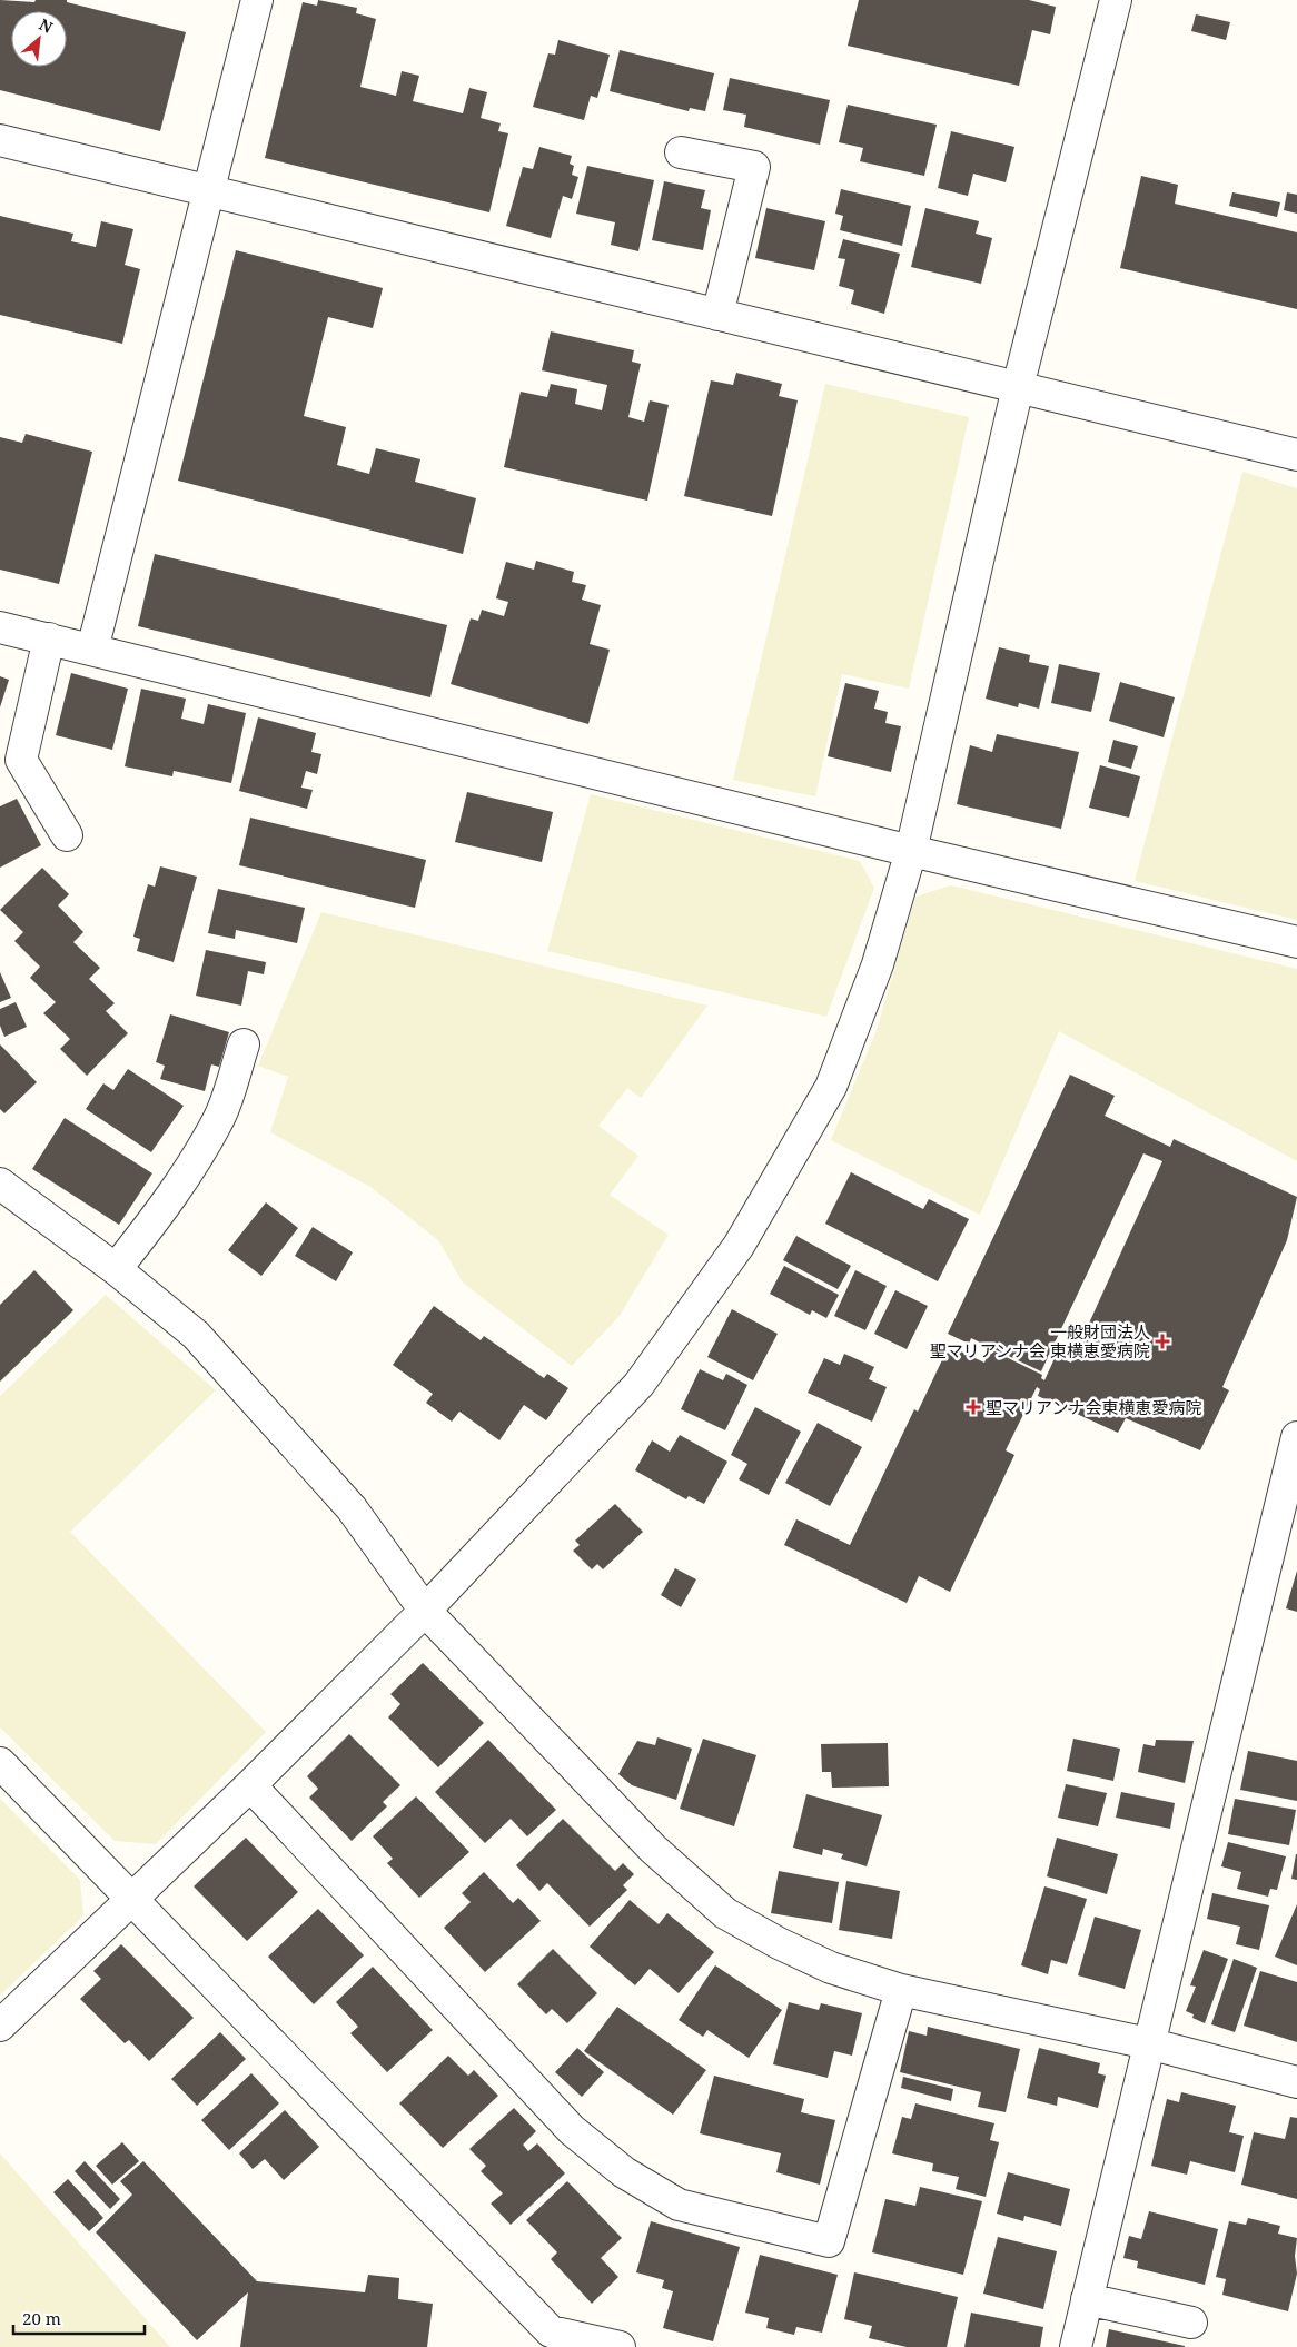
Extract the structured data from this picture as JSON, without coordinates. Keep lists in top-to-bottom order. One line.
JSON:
{"places":{"health":["一般財団法人 聖マリアンナ会 東横恵愛病院","聖マリアンナ会東横恵愛病院"]},"scale_bar":"20 m","north":"top right"}
